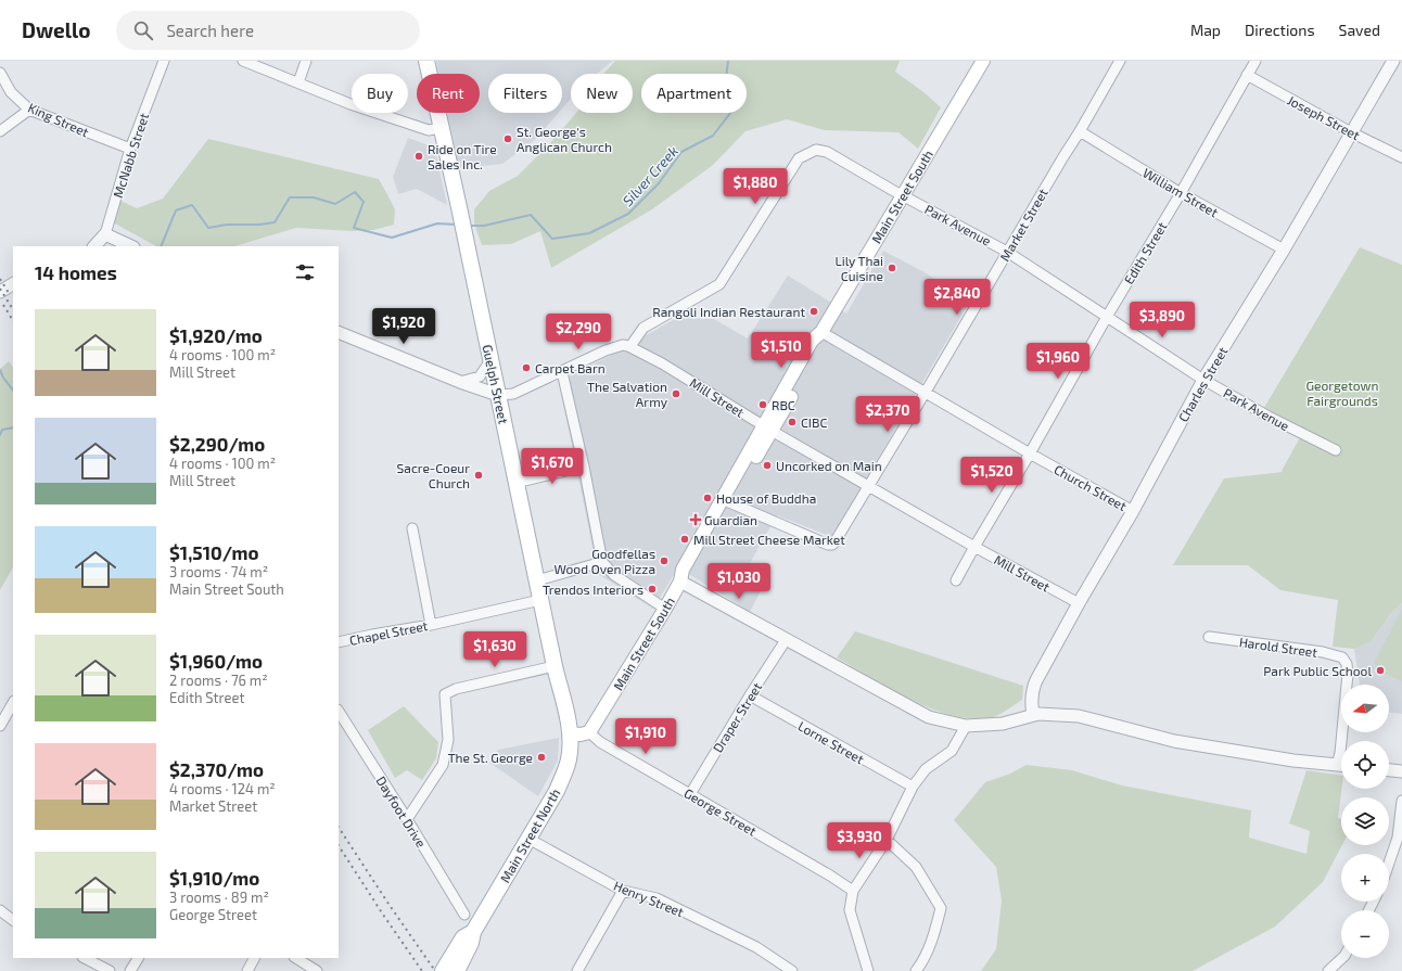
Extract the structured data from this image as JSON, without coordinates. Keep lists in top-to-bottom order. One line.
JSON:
{"streets":{"main road":["Main Street South","Guelph Street","Main Street North"],"street":["Joseph Street","King Street","McNabb Street","William Street","Park Avenue","Market Street","Edith Street","Charles Street","Mill Street","Church Street","Chapel Street","Harold Street","Draper Street","Lorne Street","Dayfoot Drive","George Street","Henry Street"]},"crossings":[["Joseph Street","Edith Street"],["Joseph Street","Charles Street"],["King Street","McNabb Street"],["William Street","Market Street"],["William Street","Edith Street"],["William Street","Charles Street"],["Main Street South","Park Avenue"],["Main Street South","Market Street"],["Main Street South","Mill Street"],["Main Street South","Church Street"],["Main Street South","George Street"],["Park Avenue","Market Street"],["Park Avenue","Edith Street"],["Park Avenue","Charles Street"],["Park Avenue","Mill Street"],["Market Street","Mill Street"],["Market Street","Church Street"],["Edith Street","Mill Street"],["Edith Street","Church Street"],["Guelph Street","Chapel Street"],["Guelph Street","Main Street North"],["Charles Street","Mill Street"],["Charles Street","Church Street"],["Draper Street","Lorne Street"],["Draper Street","George Street"],["Main Street North","Henry Street"]],"water":["Silver Creek"],"parks":["Georgetown Fairgrounds"],"places":{"other":["St. George's Anglican Church","Ride on Tire Sales Inc.","Lily Thai Cuisine","Rangoli Indian Restaurant","Carpet Barn","The Salvation Army","RBC","CIBC","Uncorked on Main","Sacre-Coeur Church","House of Buddha","Mill Street Cheese Market","Goodfellas Wood Oven Pizza","Trendos Interiors","Park Public School","The St. George"],"health":["Guardian"]},"north":"left","page":{"header":"Dwello","search":"Search here","nav":["Map","Directions","Saved"],"chip":["Buy","Rent","Filters","New","Apartment"],"price":["$1,880","$2,840","$3,890","$1,920","$2,290","$1,510","$1,960","$2,370","$1,670","$1,520","$1,030","$1,630","$1,910","$3,930"],"heading":"14 homes","list":[{"name":"$1,920/mo","note":"4 rooms · 100 m² · Mill Street"},{"name":"$2,290/mo","note":"4 rooms · 100 m² · Mill Street"},{"name":"$1,510/mo","note":"3 rooms · 74 m² · Main Street South"},{"name":"$1,960/mo","note":"2 rooms · 76 m² · Edith Street"},{"name":"$2,370/mo","note":"4 rooms · 124 m² · Market Street"},{"name":"$1,910/mo","note":"3 rooms · 89 m² · George Street"}],"map_buttons":["+","−"]}}
